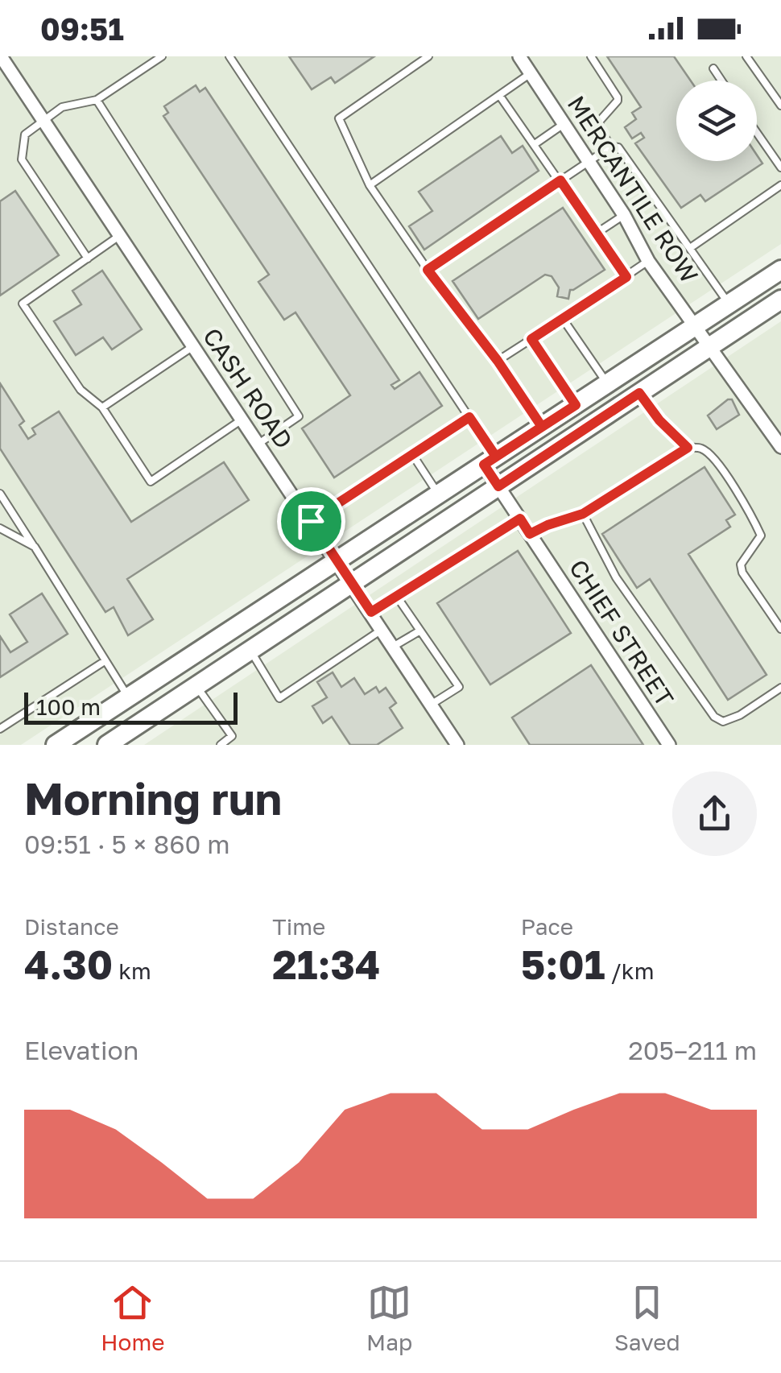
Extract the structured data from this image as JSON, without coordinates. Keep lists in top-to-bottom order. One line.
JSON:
{"streets":{"street":["MERCANTILE ROW","CASH ROAD","CHIEF STREET"]},"scale_bar":"100 m","page":{"status":"09:51","scale":"100 m","heading":["Morning run","09:51 · 5 × 860 m"],"stats":[["Distance","4.30 km"],["Time","21:34"],["Pace","5:01 /km"]],"chart":["Elevation","205–211 m"],"tabs":["Home","Map","Saved"]}}
